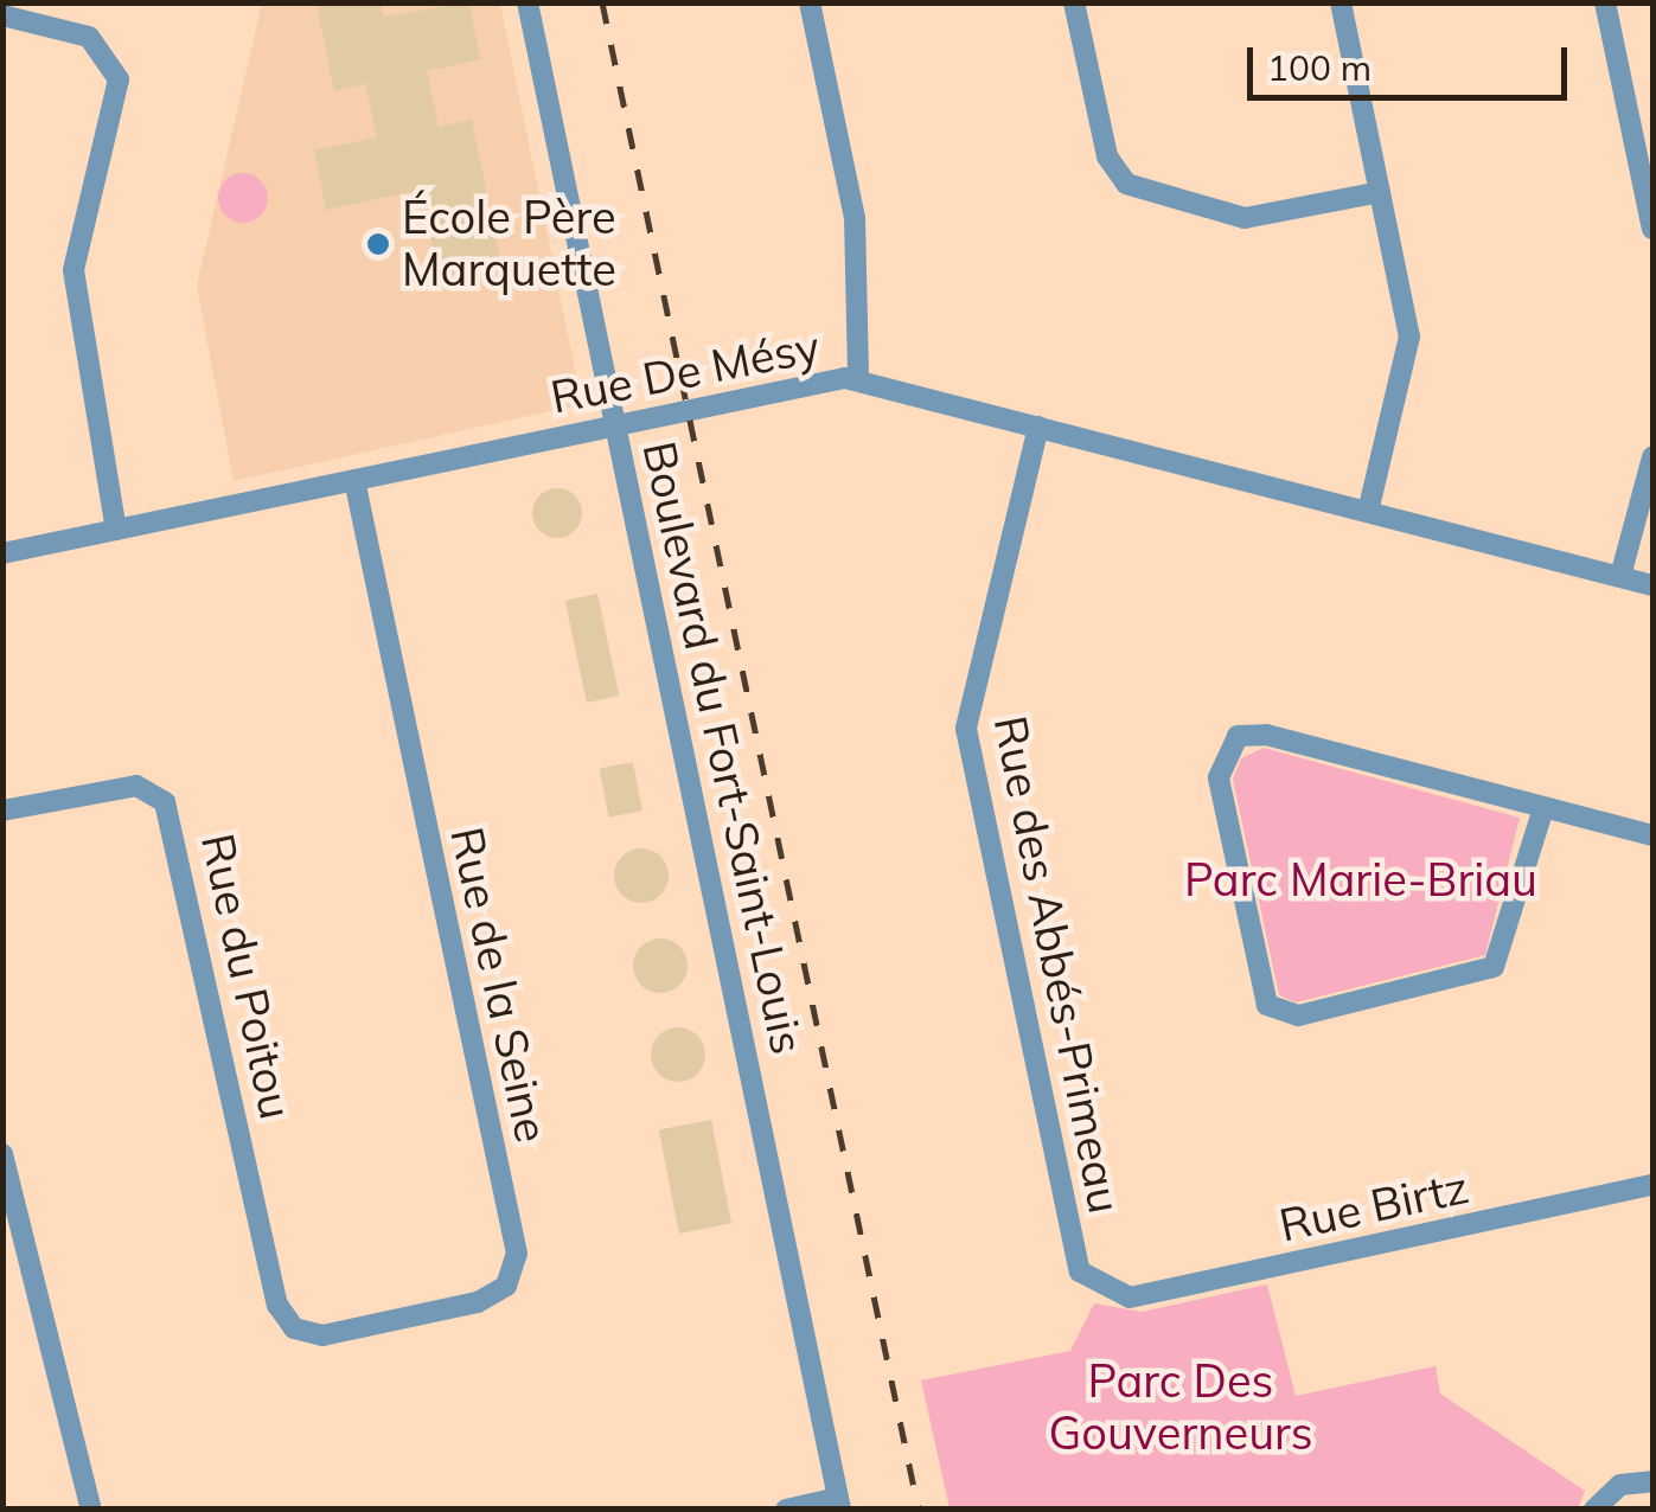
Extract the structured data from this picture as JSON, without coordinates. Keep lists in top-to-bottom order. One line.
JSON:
{"streets":{"street":["Rue De Mésy","Boulevard du Fort-Saint-Louis","Rue des Abbés-Primeau","Rue du Poitou","Rue de la Seine","Rue Birtz"]},"crossings":[["Rue De Mésy","Boulevard du Fort-Saint-Louis"],["Rue De Mésy","Rue des Abbés-Primeau"],["Rue De Mésy","Rue de la Seine"],["Rue des Abbés-Primeau","Rue Birtz"],["Rue du Poitou","Rue de la Seine"]],"parks":["Parc Marie-Briau","Parc Des Gouverneurs"],"places":["École Père Marquette"],"scale_bar":"100 m"}
